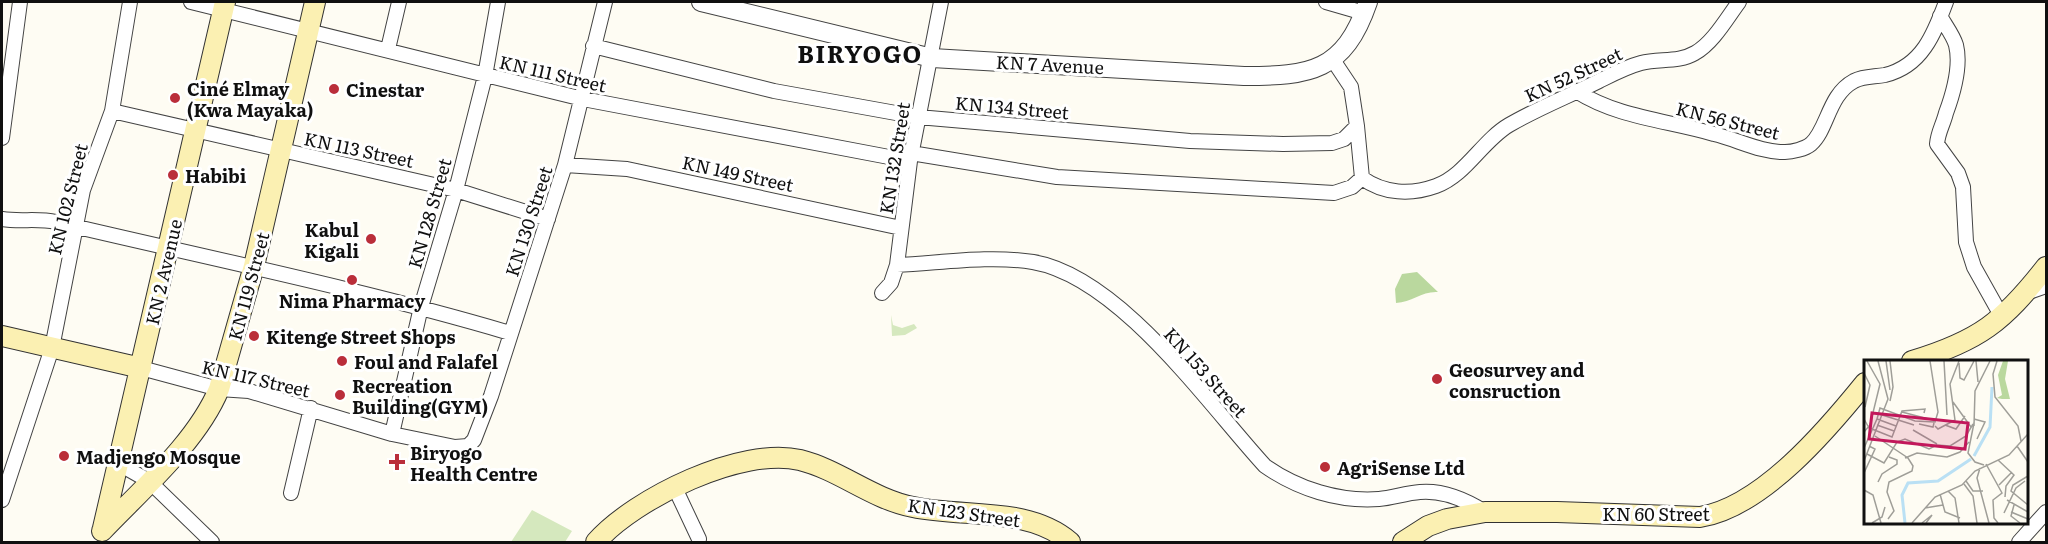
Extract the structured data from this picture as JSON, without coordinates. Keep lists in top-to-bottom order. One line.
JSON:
{"streets":{"main road":["KN 2 Avenue","KN 119 Street","KN 123 Street","KN 60 Street"],"street":["KN 7 Avenue","KN 111 Street","KN 52 Street","KN 134 Street","KN 56 Street","KN 113 Street","KN 132 Street","KN 149 Street","KN 102 Street","KN 128 Street","KN 130 Street","KN 153 Street","KN 117 Street"]},"crossings":[["KN 7 Avenue","KN 132 Street"],["KN 111 Street","KN 52 Street"],["KN 111 Street","KN 132 Street"],["KN 111 Street","KN 128 Street"],["KN 111 Street","KN 130 Street"],["KN 111 Street","KN 2 Avenue"],["KN 111 Street","KN 119 Street"],["KN 52 Street","KN 56 Street"],["KN 134 Street","KN 132 Street"],["KN 134 Street","KN 130 Street"],["KN 113 Street","KN 128 Street"],["KN 113 Street","KN 130 Street"],["KN 113 Street","KN 2 Avenue"],["KN 113 Street","KN 119 Street"],["KN 132 Street","KN 149 Street"],["KN 132 Street","KN 153 Street"],["KN 149 Street","KN 130 Street"],["KN 128 Street","KN 117 Street"],["KN 130 Street","KN 117 Street"],["KN 2 Avenue","KN 119 Street"],["KN 2 Avenue","KN 117 Street"],["KN 119 Street","KN 117 Street"],["KN 153 Street","KN 60 Street"]],"districts":["BIRYOGO"],"places":{"other":["Cinestar","Ciné Elmay (Kwa Mayaka)","Habibi","Kabul Kigali","Nima Pharmacy","Kitenge Street Shops","Foul and Falafel","Geosurvey and consruction","Recreation Building(GYM)","Madjengo Mosque","AgriSense Ltd"],"health":["Biryogo Health Centre"]}}
